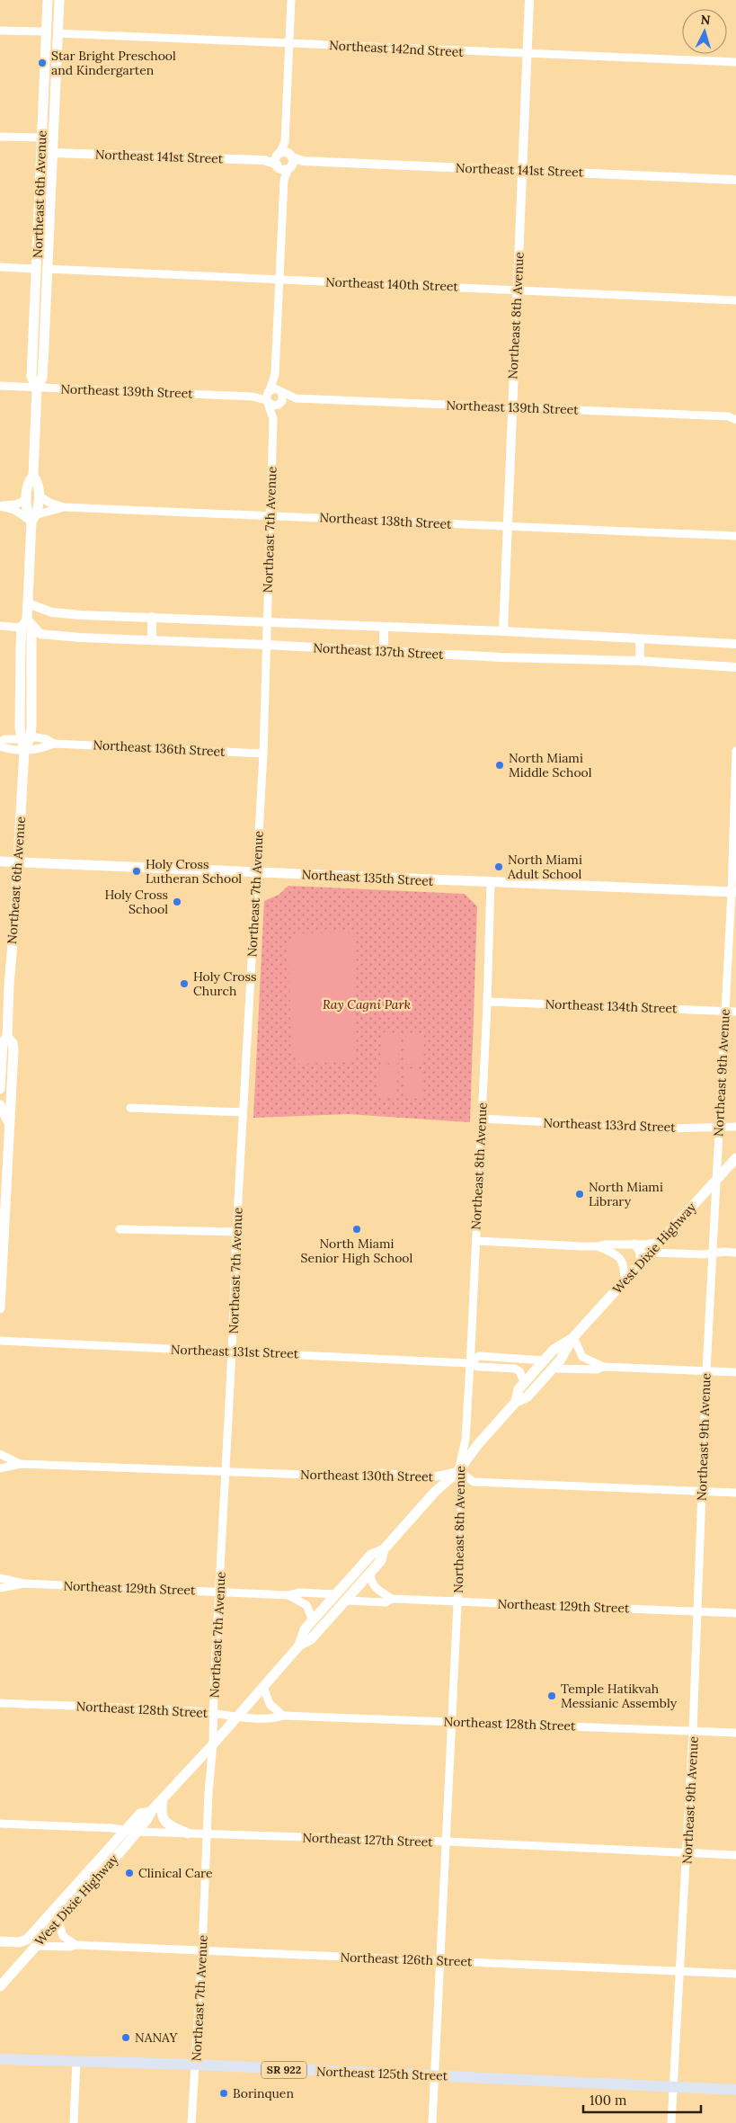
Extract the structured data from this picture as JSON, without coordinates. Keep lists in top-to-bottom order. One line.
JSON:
{"streets":{"main road":["Northeast 6th Avenue","Northeast 135th Street","West Dixie Highway","SR 922","Northeast 125th Street"],"street":["Northeast 142nd Street","Northeast 141st Street","Northeast 140th Street","Northeast 8th Avenue","Northeast 139th Street","Northeast 138th Street","Northeast 7th Avenue","Northeast 137th Street","Northeast 136th Street","Northeast 134th Street","Northeast 9th Avenue","Northeast 133rd Street","Northeast 131st Street","Northeast 130th Street","Northeast 129th Street","Northeast 128th Street","Northeast 127th Street","Northeast 126th Street"]},"crossings":[["Northeast 142nd Street","Northeast 6th Avenue"],["Northeast 142nd Street","Northeast 8th Avenue"],["Northeast 141st Street","Northeast 6th Avenue"],["Northeast 141st Street","Northeast 8th Avenue"],["Northeast 6th Avenue","Northeast 140th Street"],["Northeast 6th Avenue","Northeast 139th Street"],["Northeast 6th Avenue","Northeast 138th Street"],["Northeast 6th Avenue","Northeast 137th Street"],["Northeast 6th Avenue","Northeast 136th Street"],["Northeast 6th Avenue","Northeast 135th Street"],["Northeast 140th Street","Northeast 8th Avenue"],["Northeast 8th Avenue","Northeast 139th Street"],["Northeast 8th Avenue","Northeast 138th Street"],["Northeast 8th Avenue","Northeast 137th Street"],["Northeast 8th Avenue","Northeast 135th Street"],["Northeast 8th Avenue","Northeast 134th Street"],["Northeast 8th Avenue","Northeast 133rd Street"],["Northeast 8th Avenue","West Dixie Highway"],["Northeast 8th Avenue","Northeast 131st Street"],["Northeast 8th Avenue","Northeast 130th Street"],["Northeast 8th Avenue","Northeast 129th Street"],["Northeast 8th Avenue","Northeast 128th Street"],["Northeast 8th Avenue","Northeast 127th Street"],["Northeast 8th Avenue","Northeast 126th Street"],["Northeast 8th Avenue","Northeast 125th Street"],["Northeast 139th Street","Northeast 7th Avenue"],["Northeast 138th Street","Northeast 7th Avenue"],["Northeast 7th Avenue","Northeast 137th Street"],["Northeast 7th Avenue","Northeast 136th Street"],["Northeast 7th Avenue","Northeast 135th Street"],["Northeast 7th Avenue","West Dixie Highway"],["Northeast 7th Avenue","Northeast 131st Street"],["Northeast 7th Avenue","Northeast 130th Street"],["Northeast 7th Avenue","Northeast 129th Street"],["Northeast 7th Avenue","Northeast 128th Street"],["Northeast 7th Avenue","Northeast 127th Street"],["Northeast 7th Avenue","Northeast 126th Street"],["Northeast 7th Avenue","Northeast 125th Street"],["Northeast 135th Street","Northeast 9th Avenue"],["Northeast 134th Street","Northeast 9th Avenue"],["Northeast 9th Avenue","Northeast 133rd Street"],["Northeast 9th Avenue","West Dixie Highway"],["Northeast 9th Avenue","Northeast 129th Street"],["Northeast 9th Avenue","Northeast 128th Street"],["Northeast 9th Avenue","Northeast 127th Street"],["Northeast 9th Avenue","Northeast 126th Street"],["Northeast 9th Avenue","Northeast 125th Street"],["West Dixie Highway","Northeast 131st Street"],["West Dixie Highway","Northeast 130th Street"],["West Dixie Highway","Northeast 129th Street"],["West Dixie Highway","Northeast 128th Street"],["West Dixie Highway","Northeast 127th Street"],["West Dixie Highway","Northeast 126th Street"]],"parks":["Ray Cagni Park"],"places":["Star Bright Preschool and Kindergarten","North Miami Middle School","North Miami Adult School","Holy Cross Lutheran School","Holy Cross School","Holy Cross Church","North Miami Library","North Miami Senior High School","Temple Hatikvah Messianic Assembly","Clinical Care","NANAY","Borinquen"],"scale_bar":"100 m","north":"top"}
